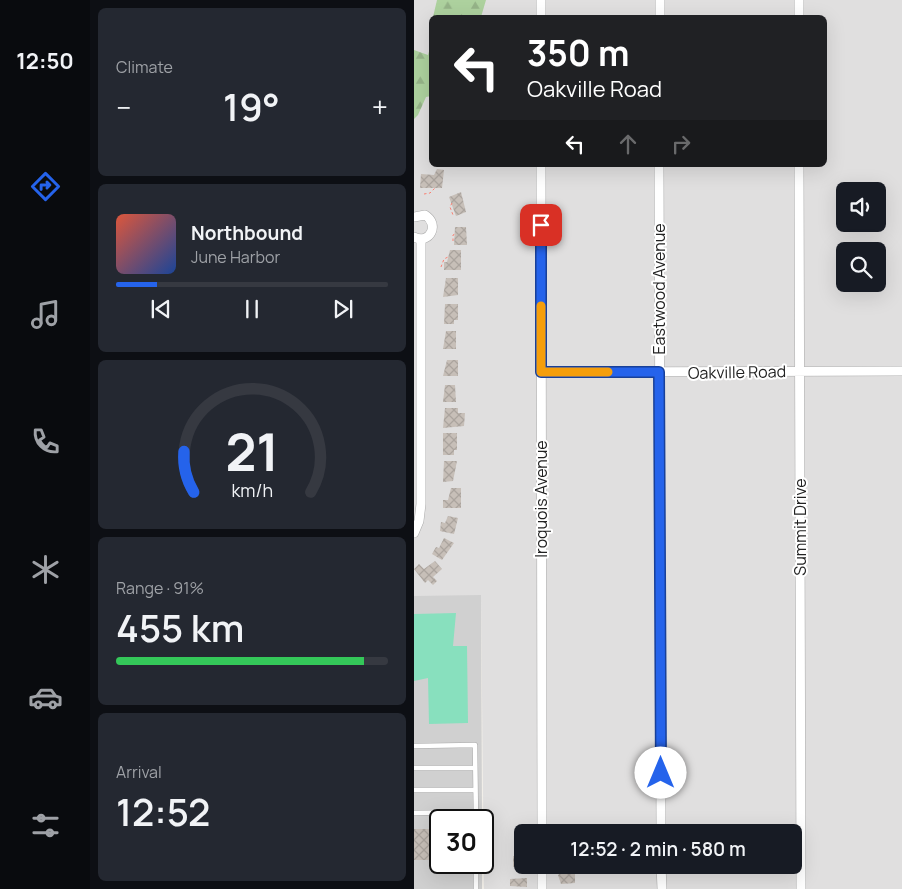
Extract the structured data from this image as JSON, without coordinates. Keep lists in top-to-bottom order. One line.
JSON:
{"streets":{"street":["Eastwood Avenue","Oakville Road","Iroquois Avenue","Summit Drive"]},"crossings":[["Eastwood Avenue","Oakville Road"],["Oakville Road","Iroquois Avenue"],["Oakville Road","Summit Drive"]],"page":{"tabs":"12:50","tile":["Climate",["Range · 91%","455 km"],["Arrival","12:52"]],"turn":["350 m","Oakville Road"],"heat":["−","19°","+"],"song":["Northbound","June Harbor"],"limit":"30","trip":"12:52 · 2 min · 580 m","gauge":["21","km/h"]}}
